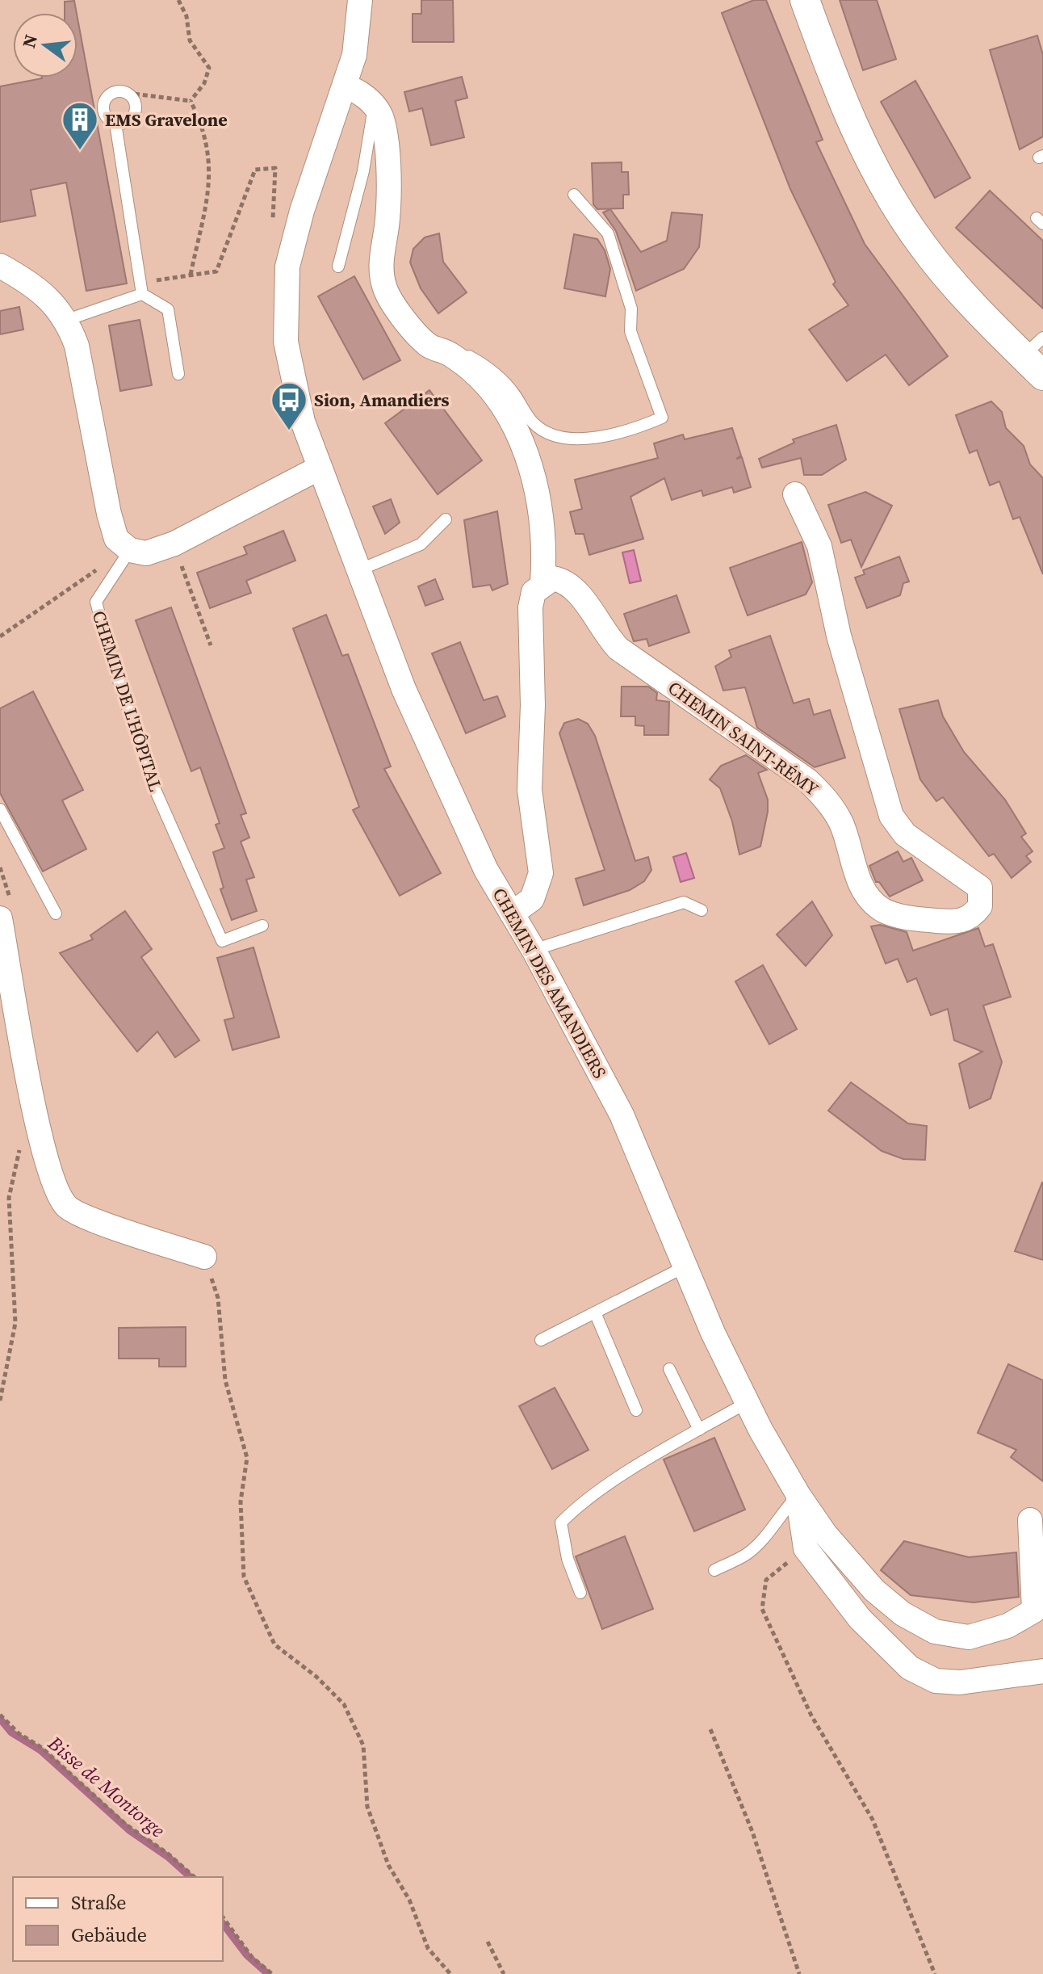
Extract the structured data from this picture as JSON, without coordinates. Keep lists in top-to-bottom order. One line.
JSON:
{"streets":{"street":["CHEMIN SAINT-RÉMY","CHEMIN DES AMANDIERS"],"lane":["CHEMIN DE L'HÔPITAL"]},"water":["Bisse de Montorge"],"places":{"building":["EMS Gravelone"],"bus stop":["Sion, Amandiers"]},"legend":["Straße","Gebäude"],"north":"left"}
